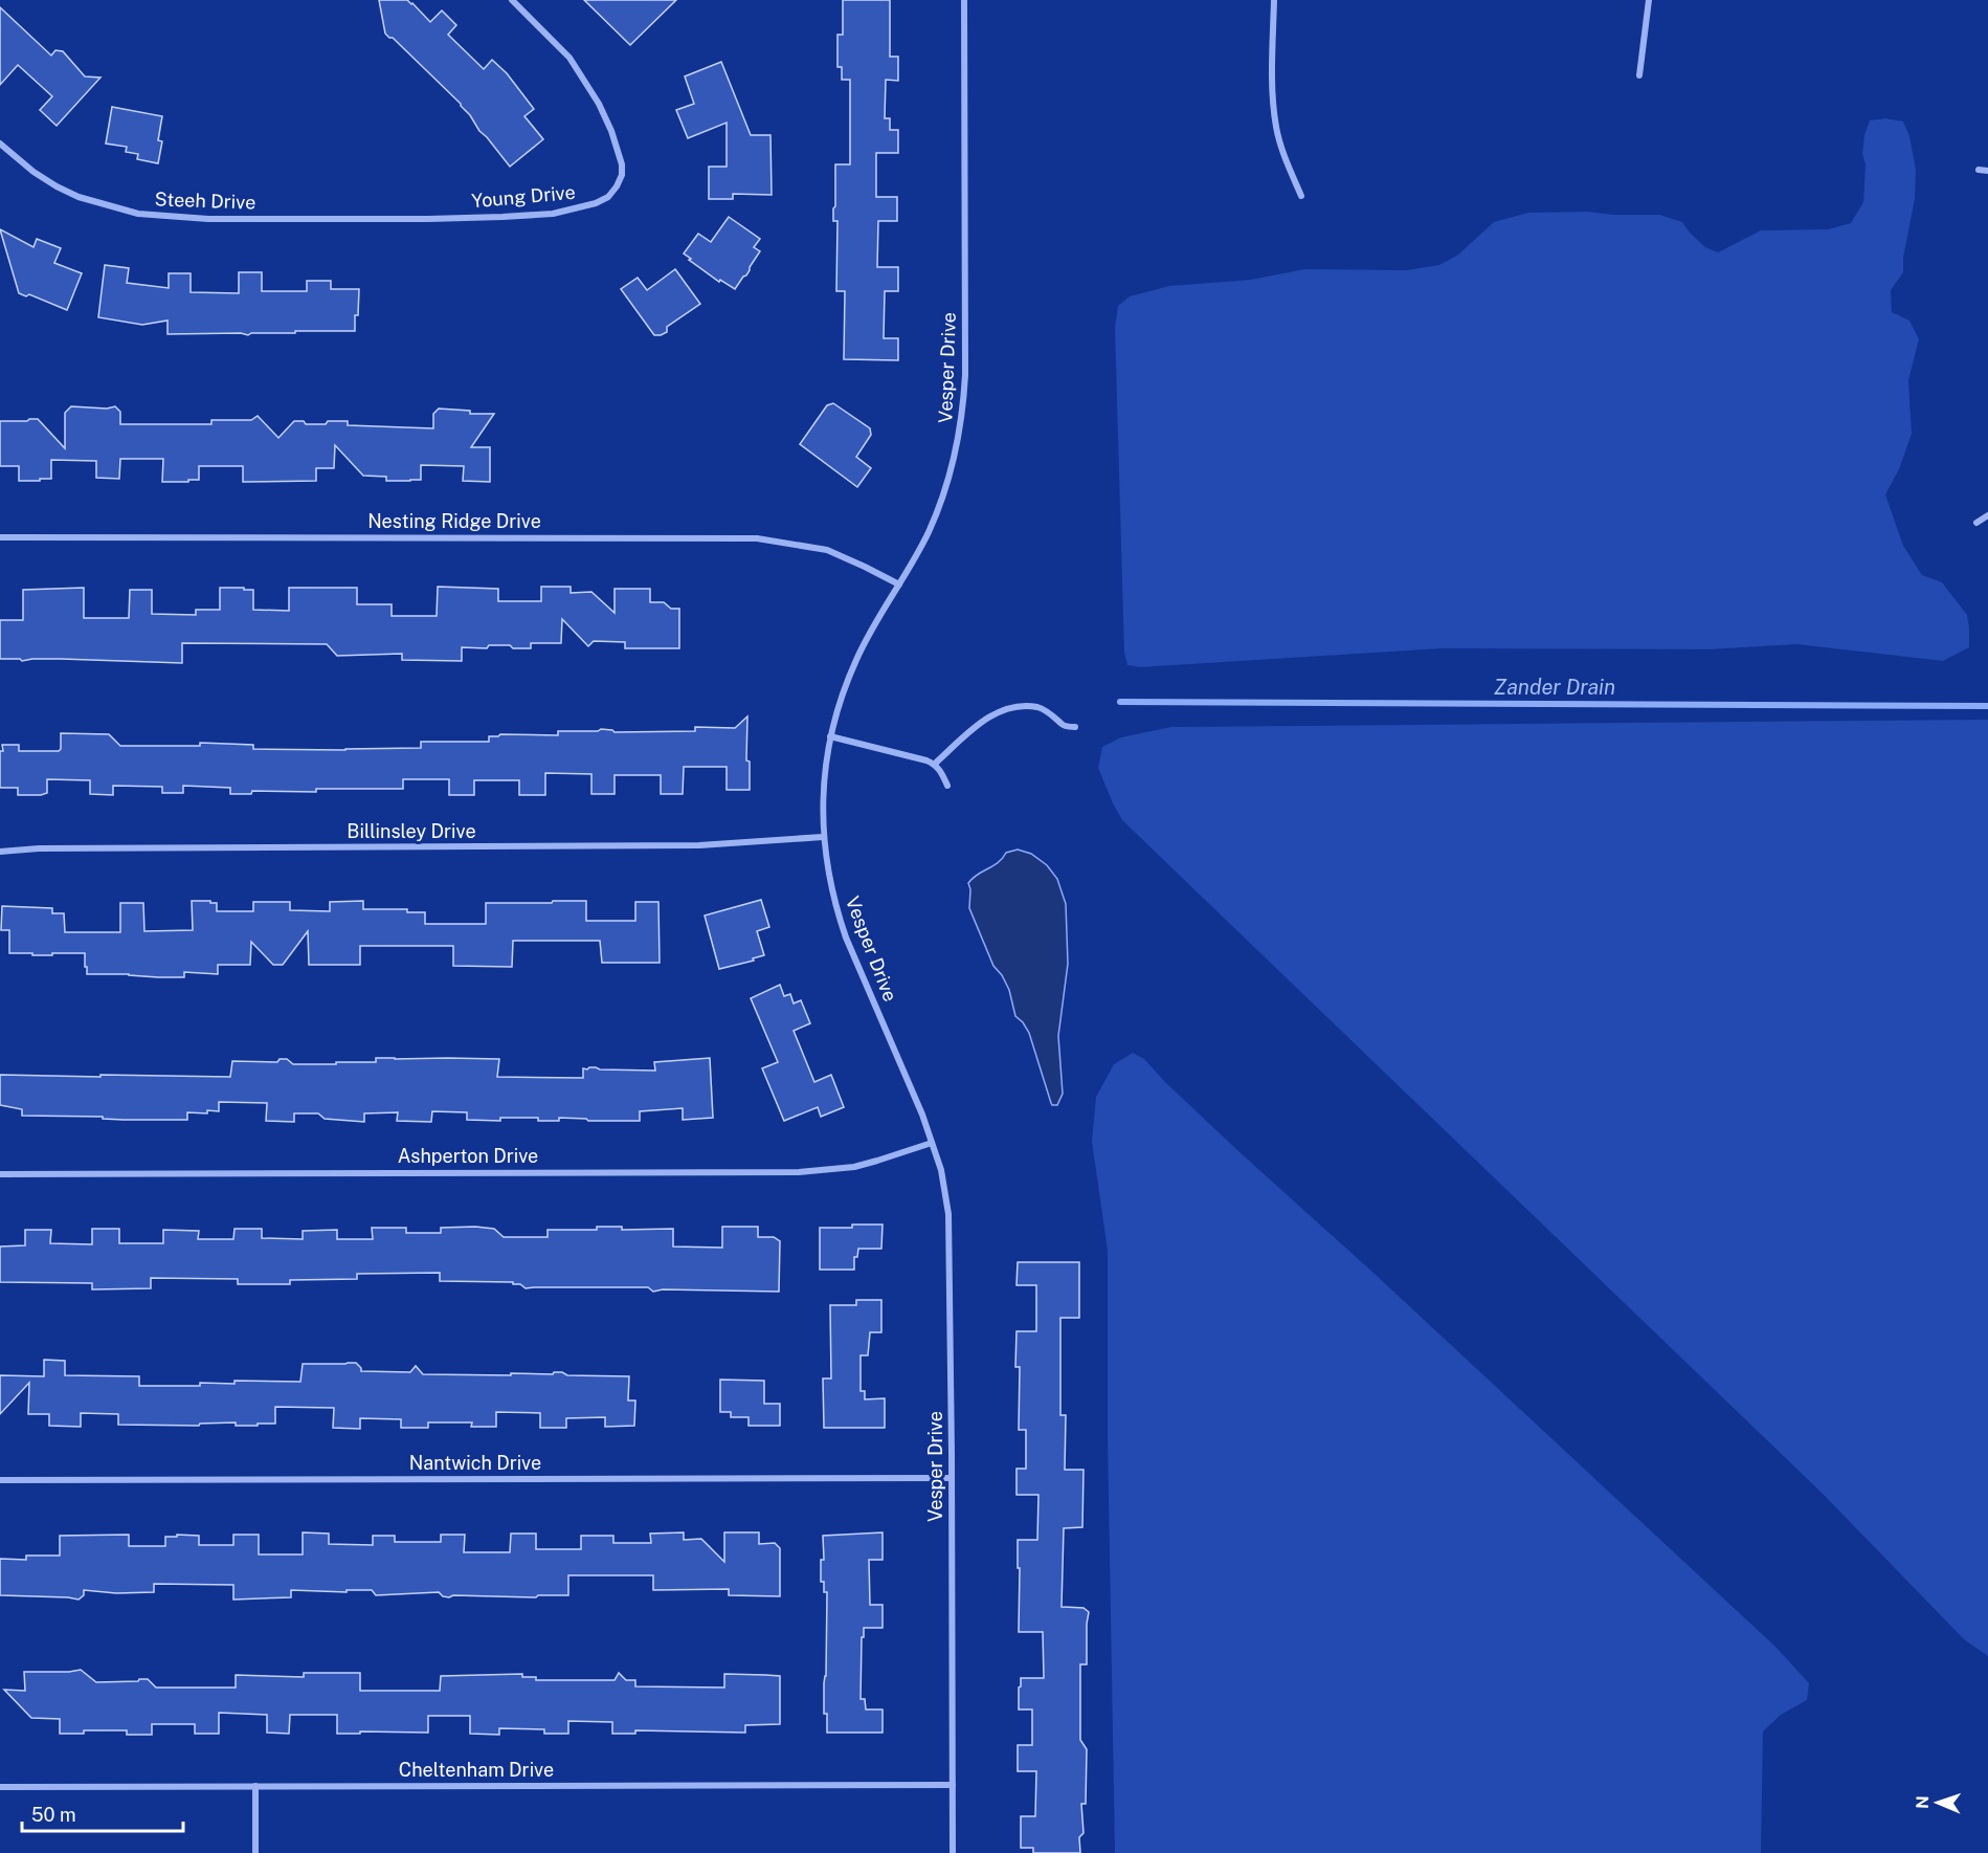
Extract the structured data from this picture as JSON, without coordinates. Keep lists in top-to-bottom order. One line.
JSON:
{"streets":{"street":["Young Drive","Steeh Drive","Vesper Drive","Nesting Ridge Drive","Billinsley Drive","Ashperton Drive","Nantwich Drive","Cheltenham Drive"]},"crossings":[["Young Drive","Steeh Drive"],["Vesper Drive","Nesting Ridge Drive"],["Vesper Drive","Billinsley Drive"],["Vesper Drive","Ashperton Drive"],["Vesper Drive","Nantwich Drive"],["Vesper Drive","Cheltenham Drive"]],"water":["Zander Drain"],"scale_bar":"50 m","north":"left"}
